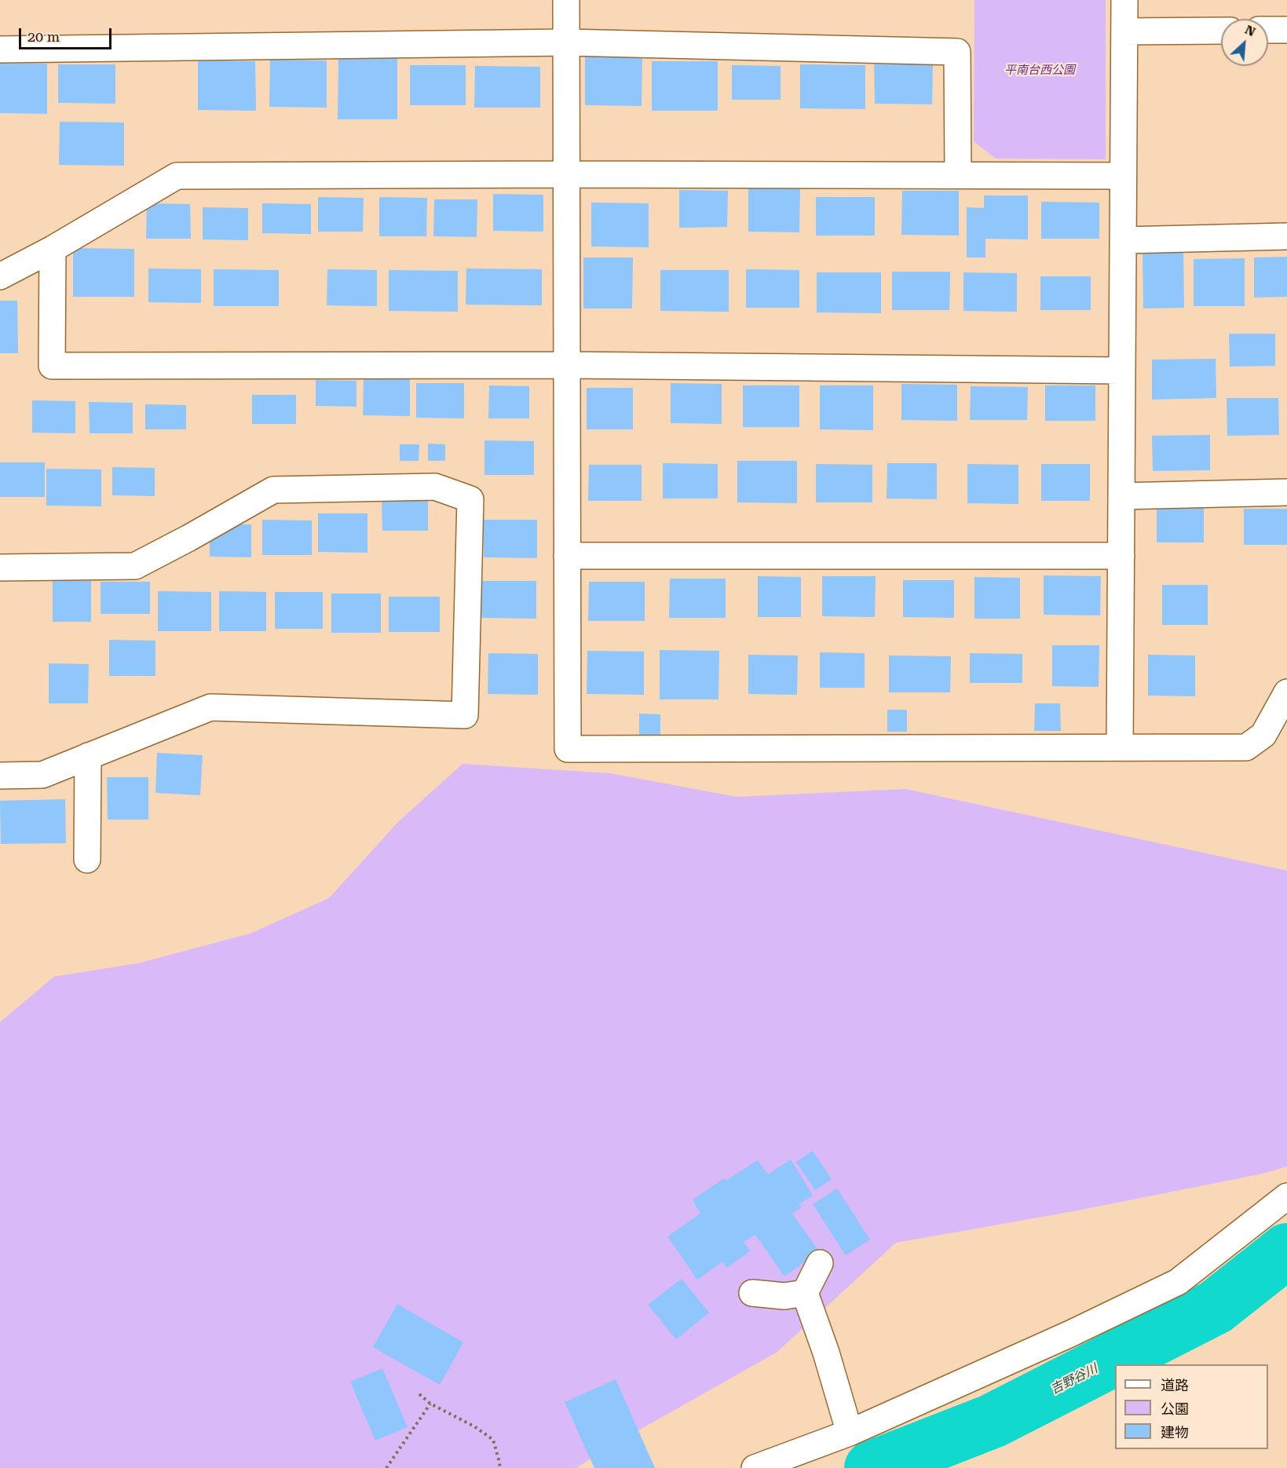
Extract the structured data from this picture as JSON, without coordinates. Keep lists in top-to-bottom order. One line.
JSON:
{"water":["吉野谷川"],"parks":["平南台西公園"],"legend":["道路","公園","建物"],"scale_bar":"20 m","north":"top right"}
